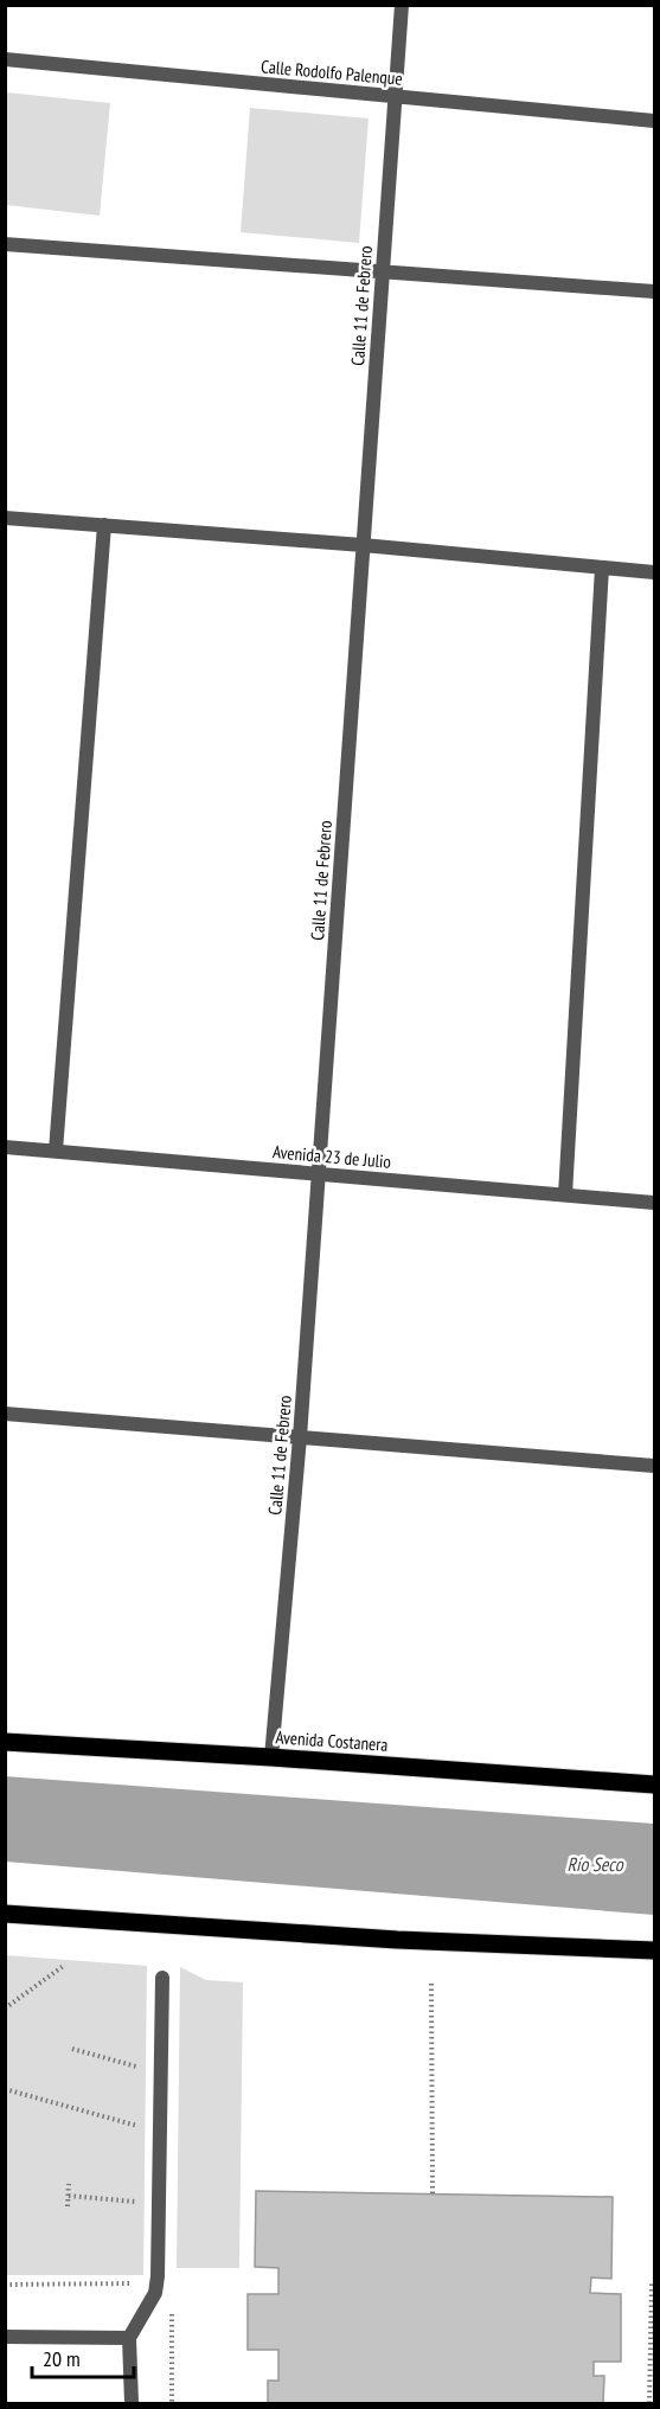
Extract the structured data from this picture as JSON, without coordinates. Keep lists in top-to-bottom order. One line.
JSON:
{"streets":{"main road":["Avenida Costanera"],"street":["Calle Rodolfo Palenque","Calle 11 de Febrero","Avenida 23 de Julio"]},"crossings":[["Calle Rodolfo Palenque","Calle 11 de Febrero"],["Calle 11 de Febrero","Avenida 23 de Julio"],["Calle 11 de Febrero","Avenida Costanera"]],"water":["Río Seco"],"scale_bar":"20 m"}
